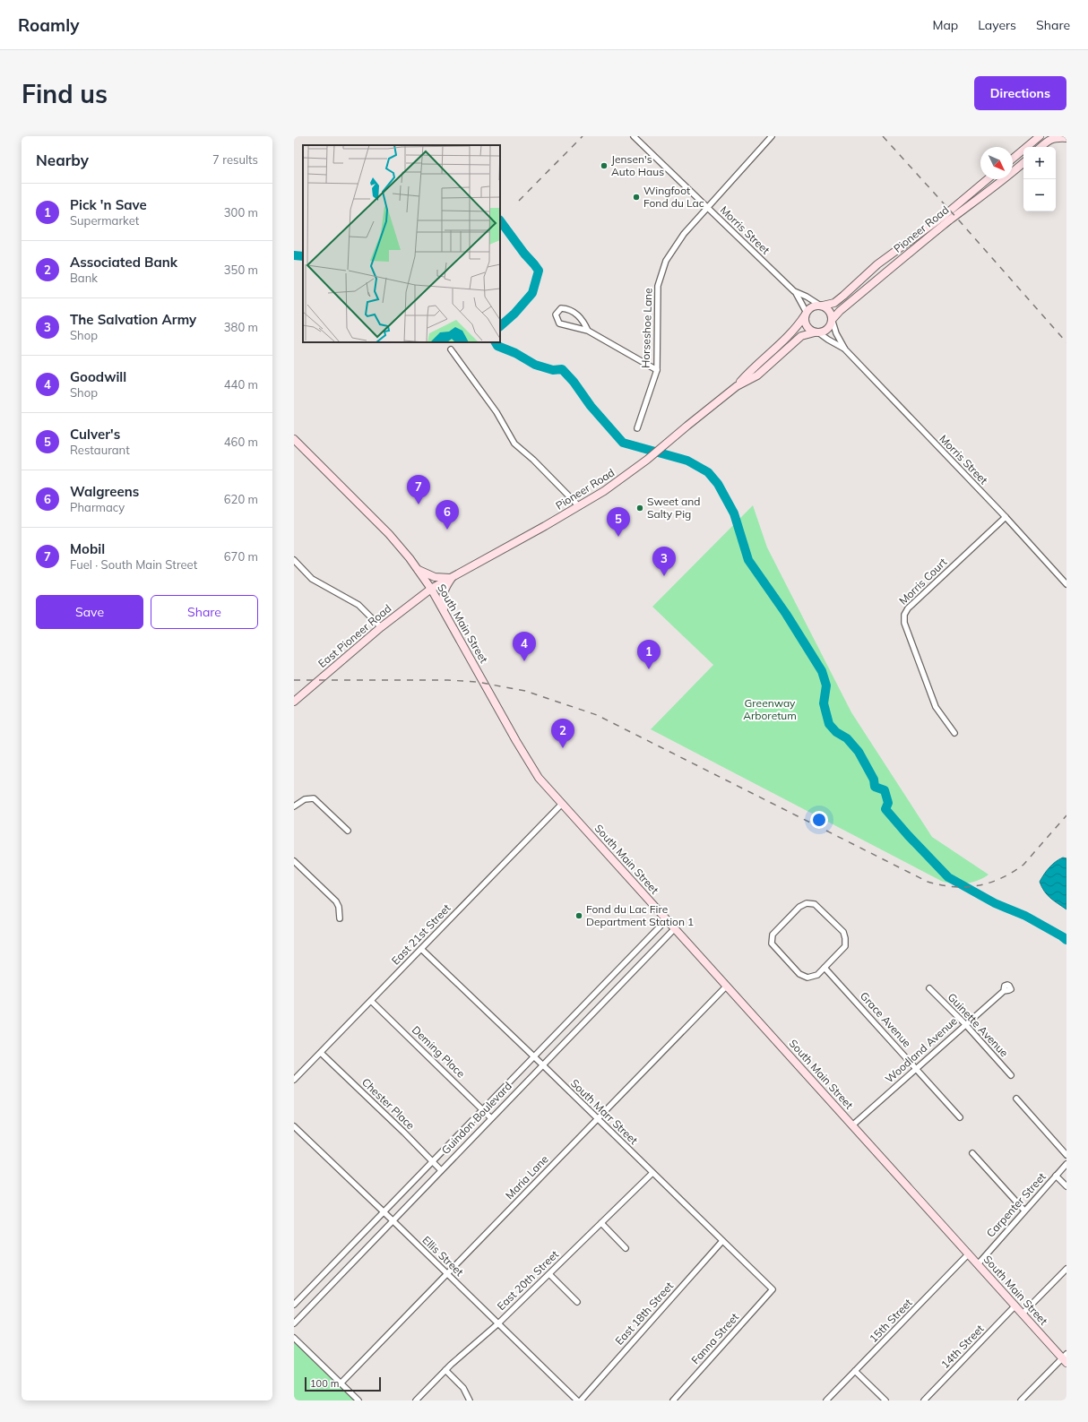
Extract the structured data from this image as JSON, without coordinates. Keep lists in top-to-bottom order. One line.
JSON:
{"streets":{"main road":["Pioneer Road","South Main Street","East Pioneer Road"],"street":["Morris Street","Horseshoe Lane","Morris Court","East 21st Street","Grace Avenue","Guinette Avenue","Woodland Avenue","Deming Place","Chester Place","South Marr Street","Guindon Boulevard","Maria Lane","Carpenter Street","Ellis Street","East 20th Street","East 18th Street","15th Street","Fanna Street","14th Street"]},"crossings":[["Pioneer Road","Morris Street"],["Pioneer Road","South Main Street"],["Pioneer Road","East Pioneer Road"],["Morris Street","Horseshoe Lane"],["Morris Street","Morris Court"],["South Main Street","East Pioneer Road"],["South Main Street","East 21st Street"],["South Main Street","Woodland Avenue"],["South Main Street","Guindon Boulevard"],["South Main Street","Maria Lane"],["South Main Street","Carpenter Street"],["South Main Street","15th Street"],["South Main Street","14th Street"],["East 21st Street","Deming Place"],["East 21st Street","Chester Place"],["East 21st Street","South Marr Street"],["Grace Avenue","Woodland Avenue"],["Guinette Avenue","Woodland Avenue"],["Deming Place","Guindon Boulevard"],["Chester Place","Guindon Boulevard"],["South Marr Street","Guindon Boulevard"],["South Marr Street","Maria Lane"],["South Marr Street","East 20th Street"],["South Marr Street","East 18th Street"],["South Marr Street","Fanna Street"],["Guindon Boulevard","Ellis Street"],["Maria Lane","Ellis Street"],["Ellis Street","East 20th Street"]],"parks":["Greenway Arboretum"],"places":["Jensen's Auto Haus","Wingfoot Fond du Lac","Sweet and Salty Pig","Fond du Lac Fire Department Station 1"],"scale_bar":"100 m","north":"bottom right","page":{"header":"Roamly","nav":["Map","Layers","Share"],"buttons":["Directions",["Save","Share"]],"title":"Find us","heading":["Nearby","7 results"],"map_buttons":["+","−"],"list":[{"mark":"1","name":"Pick 'n Save","note":"Supermarket","value":"300 m"},{"mark":"2","name":"Associated Bank","note":"Bank","value":"350 m"},{"mark":"3","name":"The Salvation Army","note":"Shop","value":"380 m"},{"mark":"4","name":"Goodwill","note":"Shop","value":"440 m"},{"mark":"5","name":"Culver's","note":"Restaurant","value":"460 m"},{"mark":"6","name":"Walgreens","note":"Pharmacy","value":"620 m"},{"mark":"7","name":"Mobil","note":"Fuel · South Main Street","value":"670 m"}],"pins":["7","6","5","3","4","1","2"],"scale":"100 m"}}
